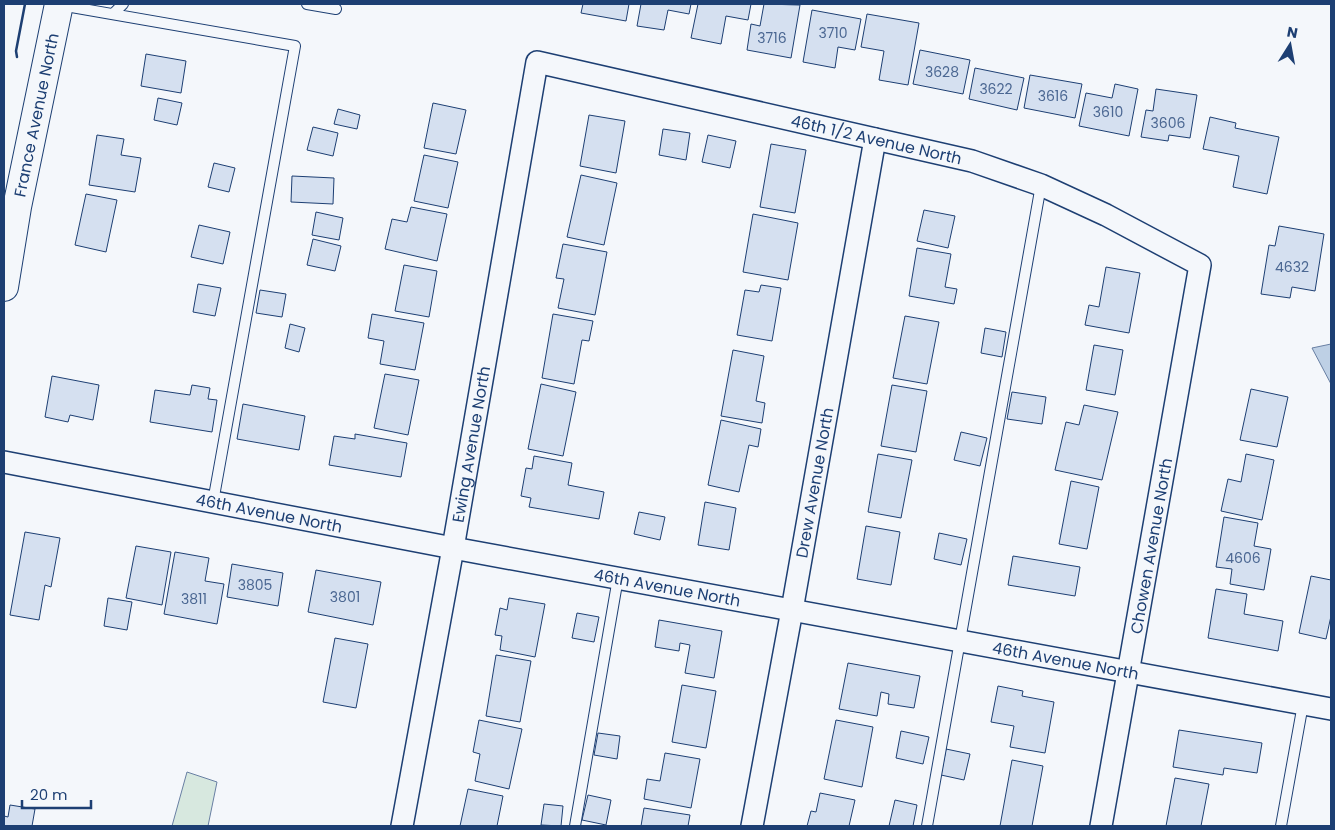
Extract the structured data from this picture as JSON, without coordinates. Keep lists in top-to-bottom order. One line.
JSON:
{"streets":{"street":["France Avenue North","46th 1/2 Avenue North","Ewing Avenue North","Drew Avenue North","46th Avenue North","Chowen Avenue North"]},"crossings":[["46th 1/2 Avenue North","Ewing Avenue North"],["46th 1/2 Avenue North","Drew Avenue North"],["46th 1/2 Avenue North","Chowen Avenue North"],["Ewing Avenue North","46th Avenue North"],["Drew Avenue North","46th Avenue North"],["46th Avenue North","Chowen Avenue North"]],"house_numbers":["3710","3716","3628","3622","3616","3610","3606","4632","4606","3805","3801","3811"],"scale_bar":"20 m","north":"top"}
